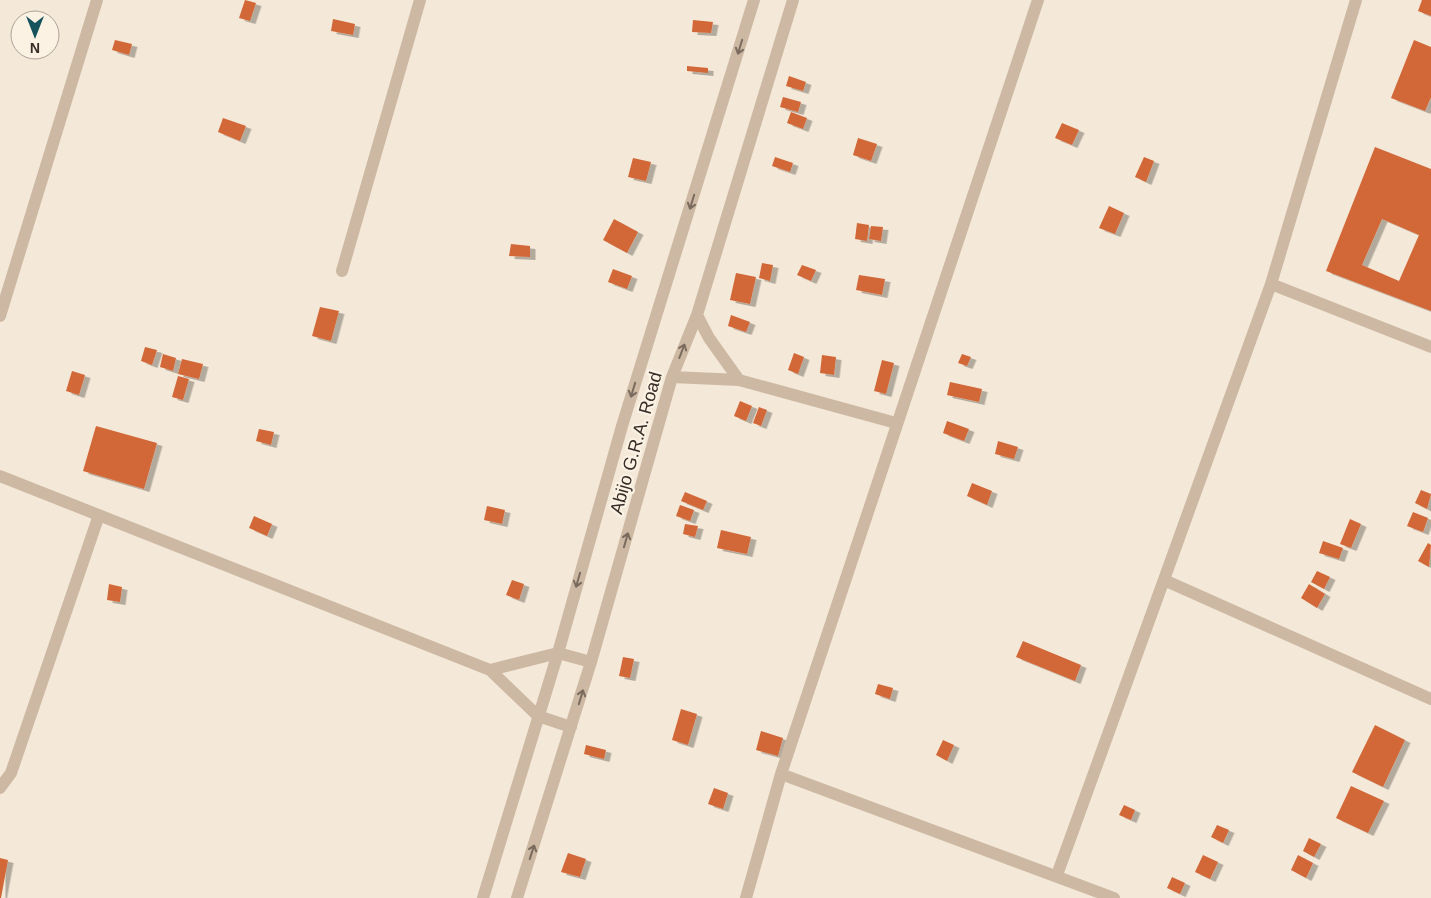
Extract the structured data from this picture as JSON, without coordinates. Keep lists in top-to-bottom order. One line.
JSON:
{"streets":{"street":["Abijo G.R.A. Road"]},"north":"bottom"}
